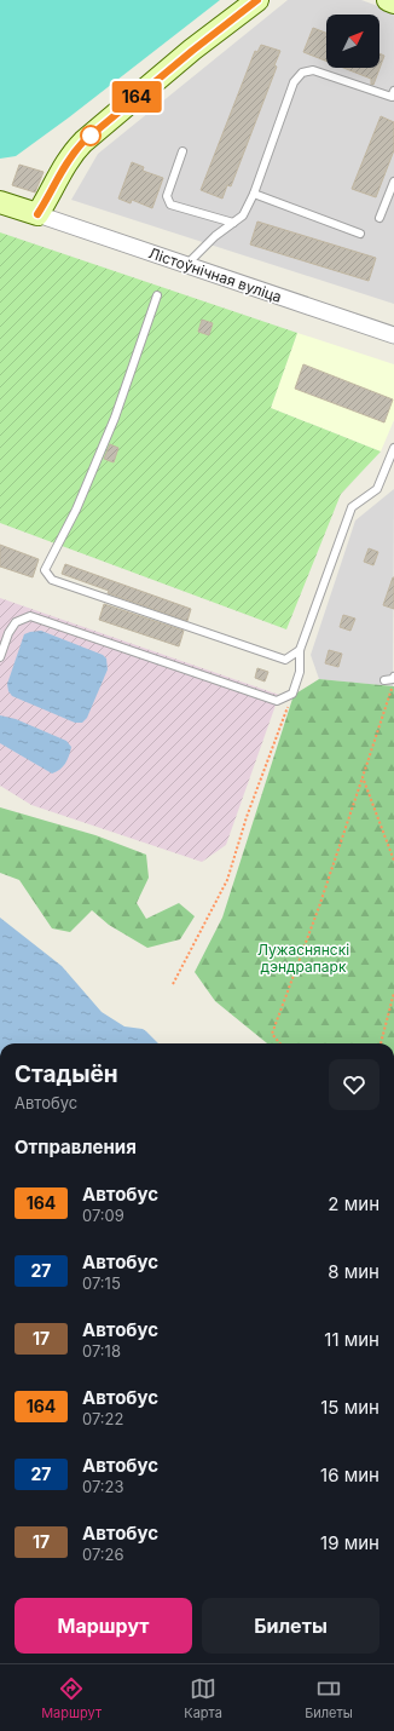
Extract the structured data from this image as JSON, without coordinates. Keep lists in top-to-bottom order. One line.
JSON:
{"streets":{"street":["Лістоўнічная вуліца"]},"parks":["Лужаснянскі дэндрапарк"],"lines":["bus line 164"],"north":"top right","page":{"on_map":"164","heading":[["Стадыён","Автобус"],"Отправления"],"list":[{"mark":"164","name":"Автобус","note":"07:09","value":"2 мин"},{"mark":"27","name":"Автобус","note":"07:15","value":"8 мин"},{"mark":"17","name":"Автобус","note":"07:18","value":"11 мин"},{"mark":"164","name":"Автобус","note":"07:22","value":"15 мин"},{"mark":"27","name":"Автобус","note":"07:23","value":"16 мин"},{"mark":"17","name":"Автобус","note":"07:26","value":"19 мин"}],"buttons":["Маршрут","Билеты"],"tabs":["Маршрут","Карта","Билеты"]}}
